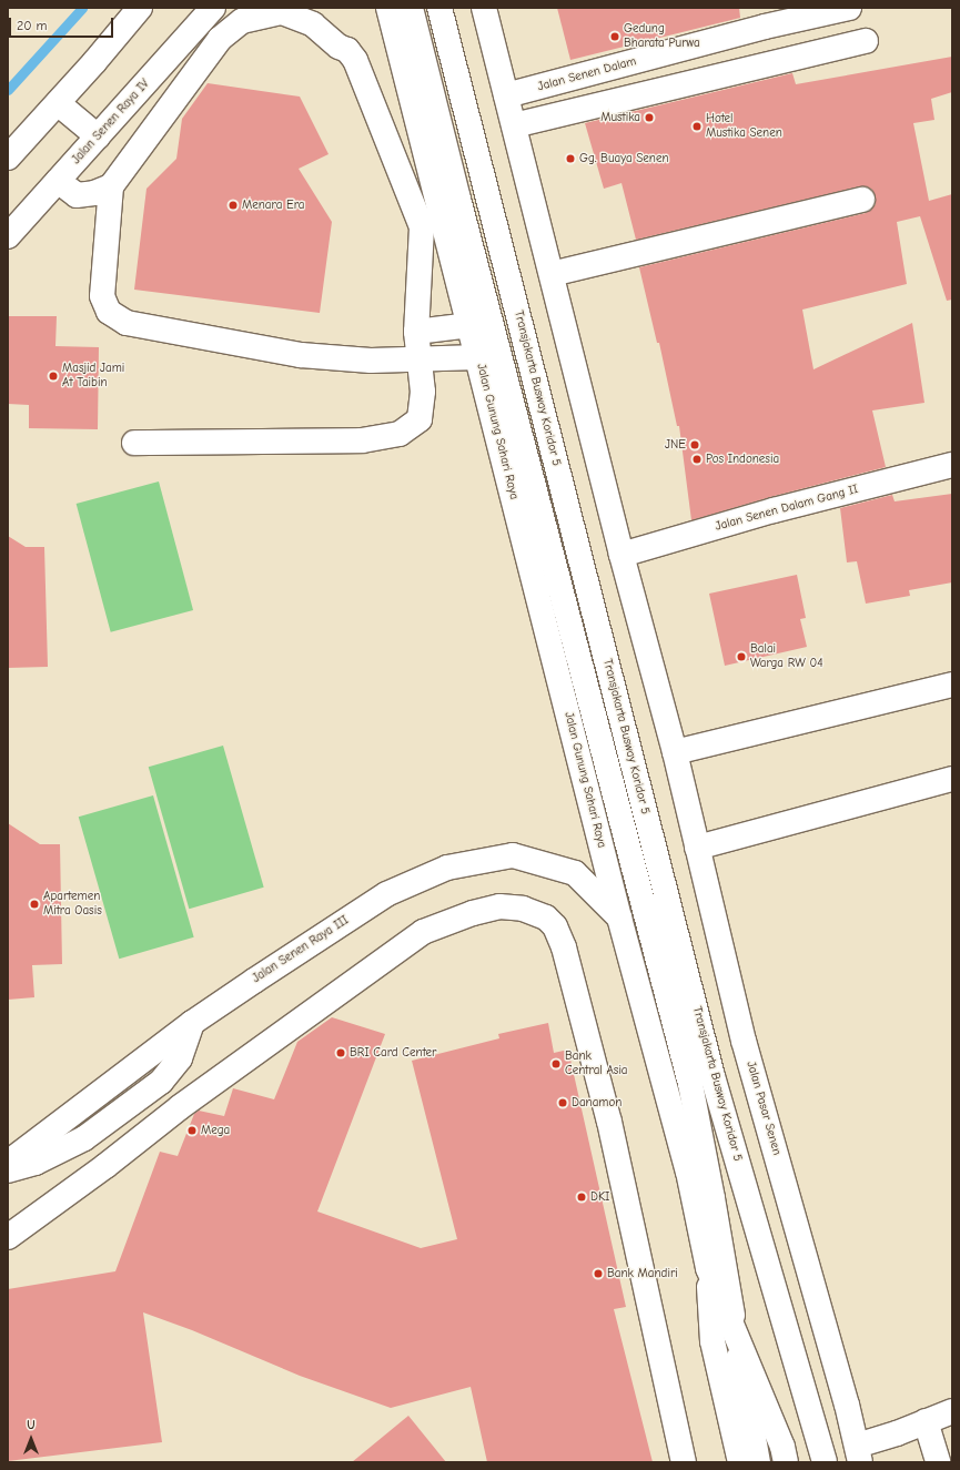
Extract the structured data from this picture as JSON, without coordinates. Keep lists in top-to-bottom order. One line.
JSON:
{"streets":{"main road":["Jalan Senen Dalam","Jalan Senen Raya IV","Transjakarta Busway Koridor 5","Jalan Gunung Sahari Raya","Jalan Senen Dalam Gang II","Jalan Senen Raya III","Jalan Pasar Senen"]},"crossings":[["Jalan Gunung Sahari Raya","Jalan Senen Raya III"]],"places":["Gedung Bharata Purwa","Mustika","Hotel Mustika Senen","Gg. Buaya Senen","Menara Era","Masjid Jami At Taibin","JNE","Pos Indonesia","Balai Warga RW 04","Apartemen Mitra Oasis","BRI Card Center","Bank Central Asia","Danamon","Mega","DKI","Bank Mandiri"],"scale_bar":"20 m","north":"top"}
